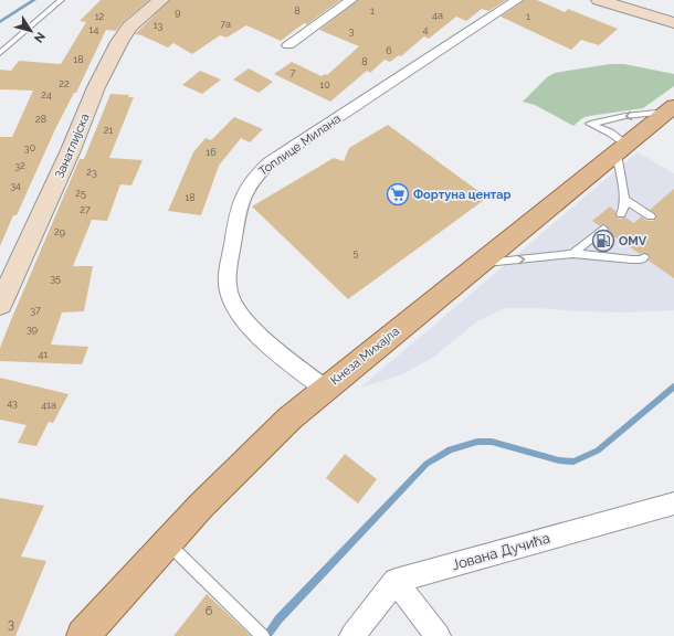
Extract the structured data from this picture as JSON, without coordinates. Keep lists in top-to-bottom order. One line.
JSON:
{"streets":{"main road":["Кнеза Михајла"],"street":["Топлице Милана","Занатлијска","Јована Дучића"]},"crossings":[["Топлице Милана","Кнеза Михајла"]],"places":{"supermarket":["Фортуна центар"],"fuel station":["OMV"]},"house_numbers":["8","1","9","4a","12","1","7a","13","14","4","3","6","18","8","7","22","10","24","28","21","30","16","32","23","34","25","18","27","29","5","35","37","39","41","43","41a","6","3"],"north":"bottom right"}
